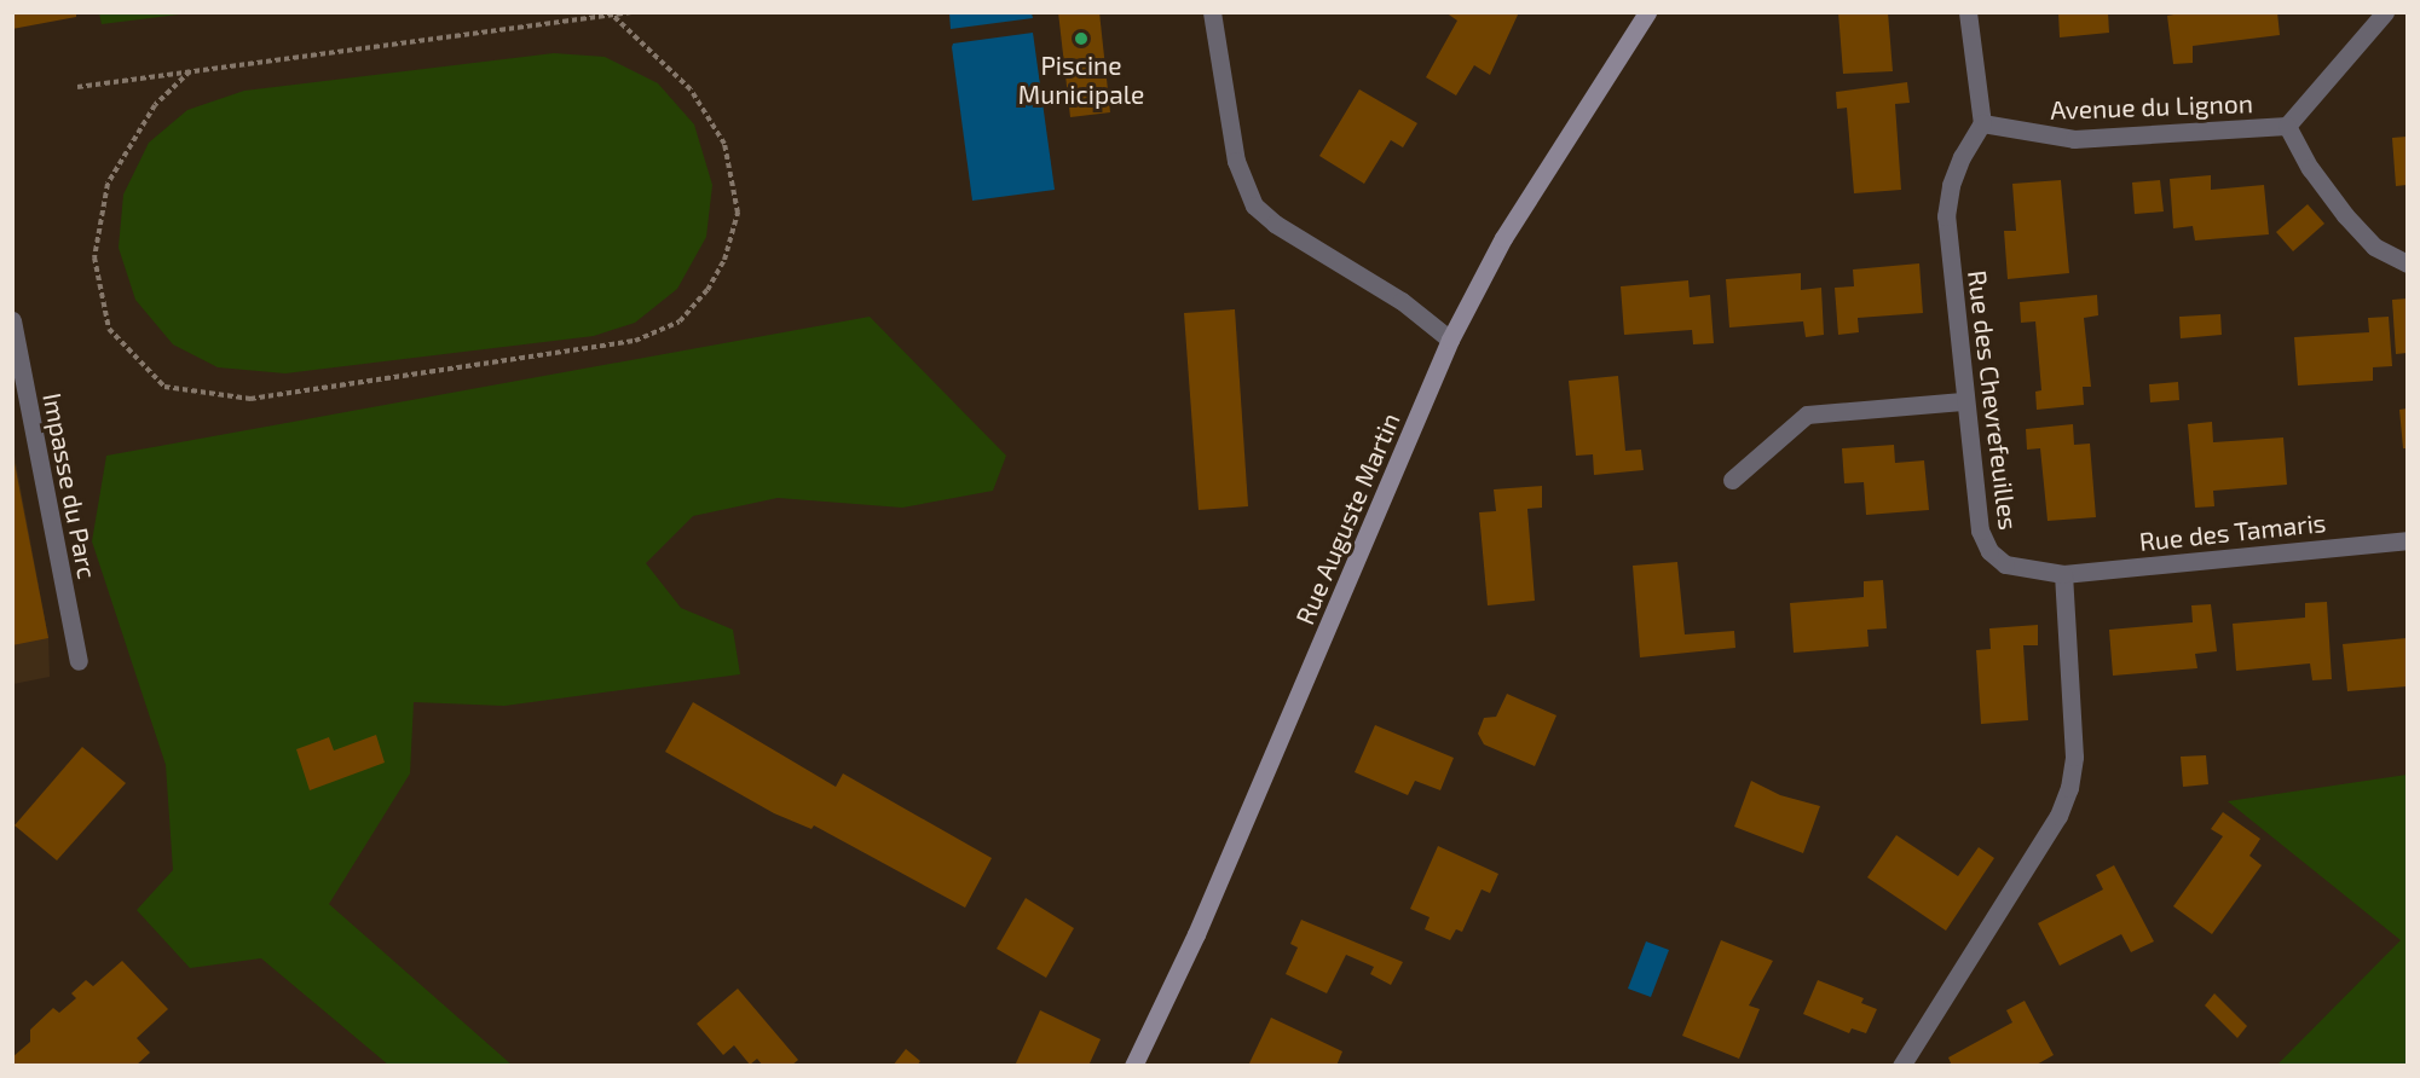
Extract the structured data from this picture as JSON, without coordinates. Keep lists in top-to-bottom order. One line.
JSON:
{"streets":{"main road":["Rue Auguste Martin"],"street":["Avenue du Lignon","Rue des Chevrefeuilles","Impasse du Parc","Rue des Tamaris"]},"crossings":[["Avenue du Lignon","Rue des Chevrefeuilles"],["Rue des Chevrefeuilles","Rue des Tamaris"]],"places":["Piscine Municipale"]}
